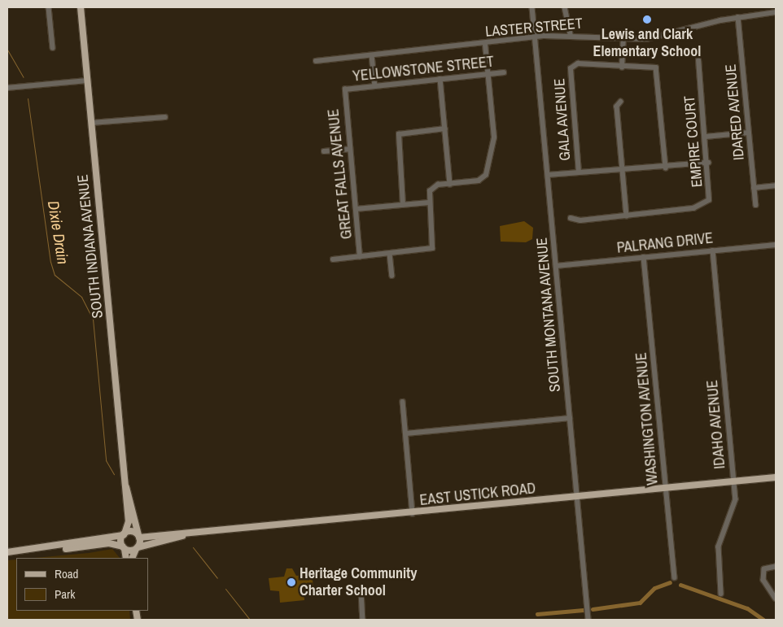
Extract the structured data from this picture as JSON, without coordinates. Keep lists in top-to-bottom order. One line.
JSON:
{"streets":{"main road":["SOUTH INDIANA AVENUE","EAST USTICK ROAD"],"street":["LASTER STREET","YELLOWSTONE STREET","IDARED AVENUE","GALA AVENUE","EMPIRE COURT","GREAT FALLS AVENUE","PALRANG DRIVE","SOUTH MONTANA AVENUE","WASHINGTON AVENUE","IDAHO AVENUE"]},"crossings":[["LASTER STREET","IDARED AVENUE"],["LASTER STREET","SOUTH MONTANA AVENUE"],["YELLOWSTONE STREET","GREAT FALLS AVENUE"],["PALRANG DRIVE","SOUTH MONTANA AVENUE"],["PALRANG DRIVE","WASHINGTON AVENUE"],["PALRANG DRIVE","IDAHO AVENUE"],["SOUTH INDIANA AVENUE","EAST USTICK ROAD"],["SOUTH MONTANA AVENUE","EAST USTICK ROAD"],["WASHINGTON AVENUE","EAST USTICK ROAD"],["IDAHO AVENUE","EAST USTICK ROAD"]],"water":["Dixie Drain"],"places":["Lewis and Clark Elementary School","Heritage Community Charter School"],"legend":["Road","Park"]}
